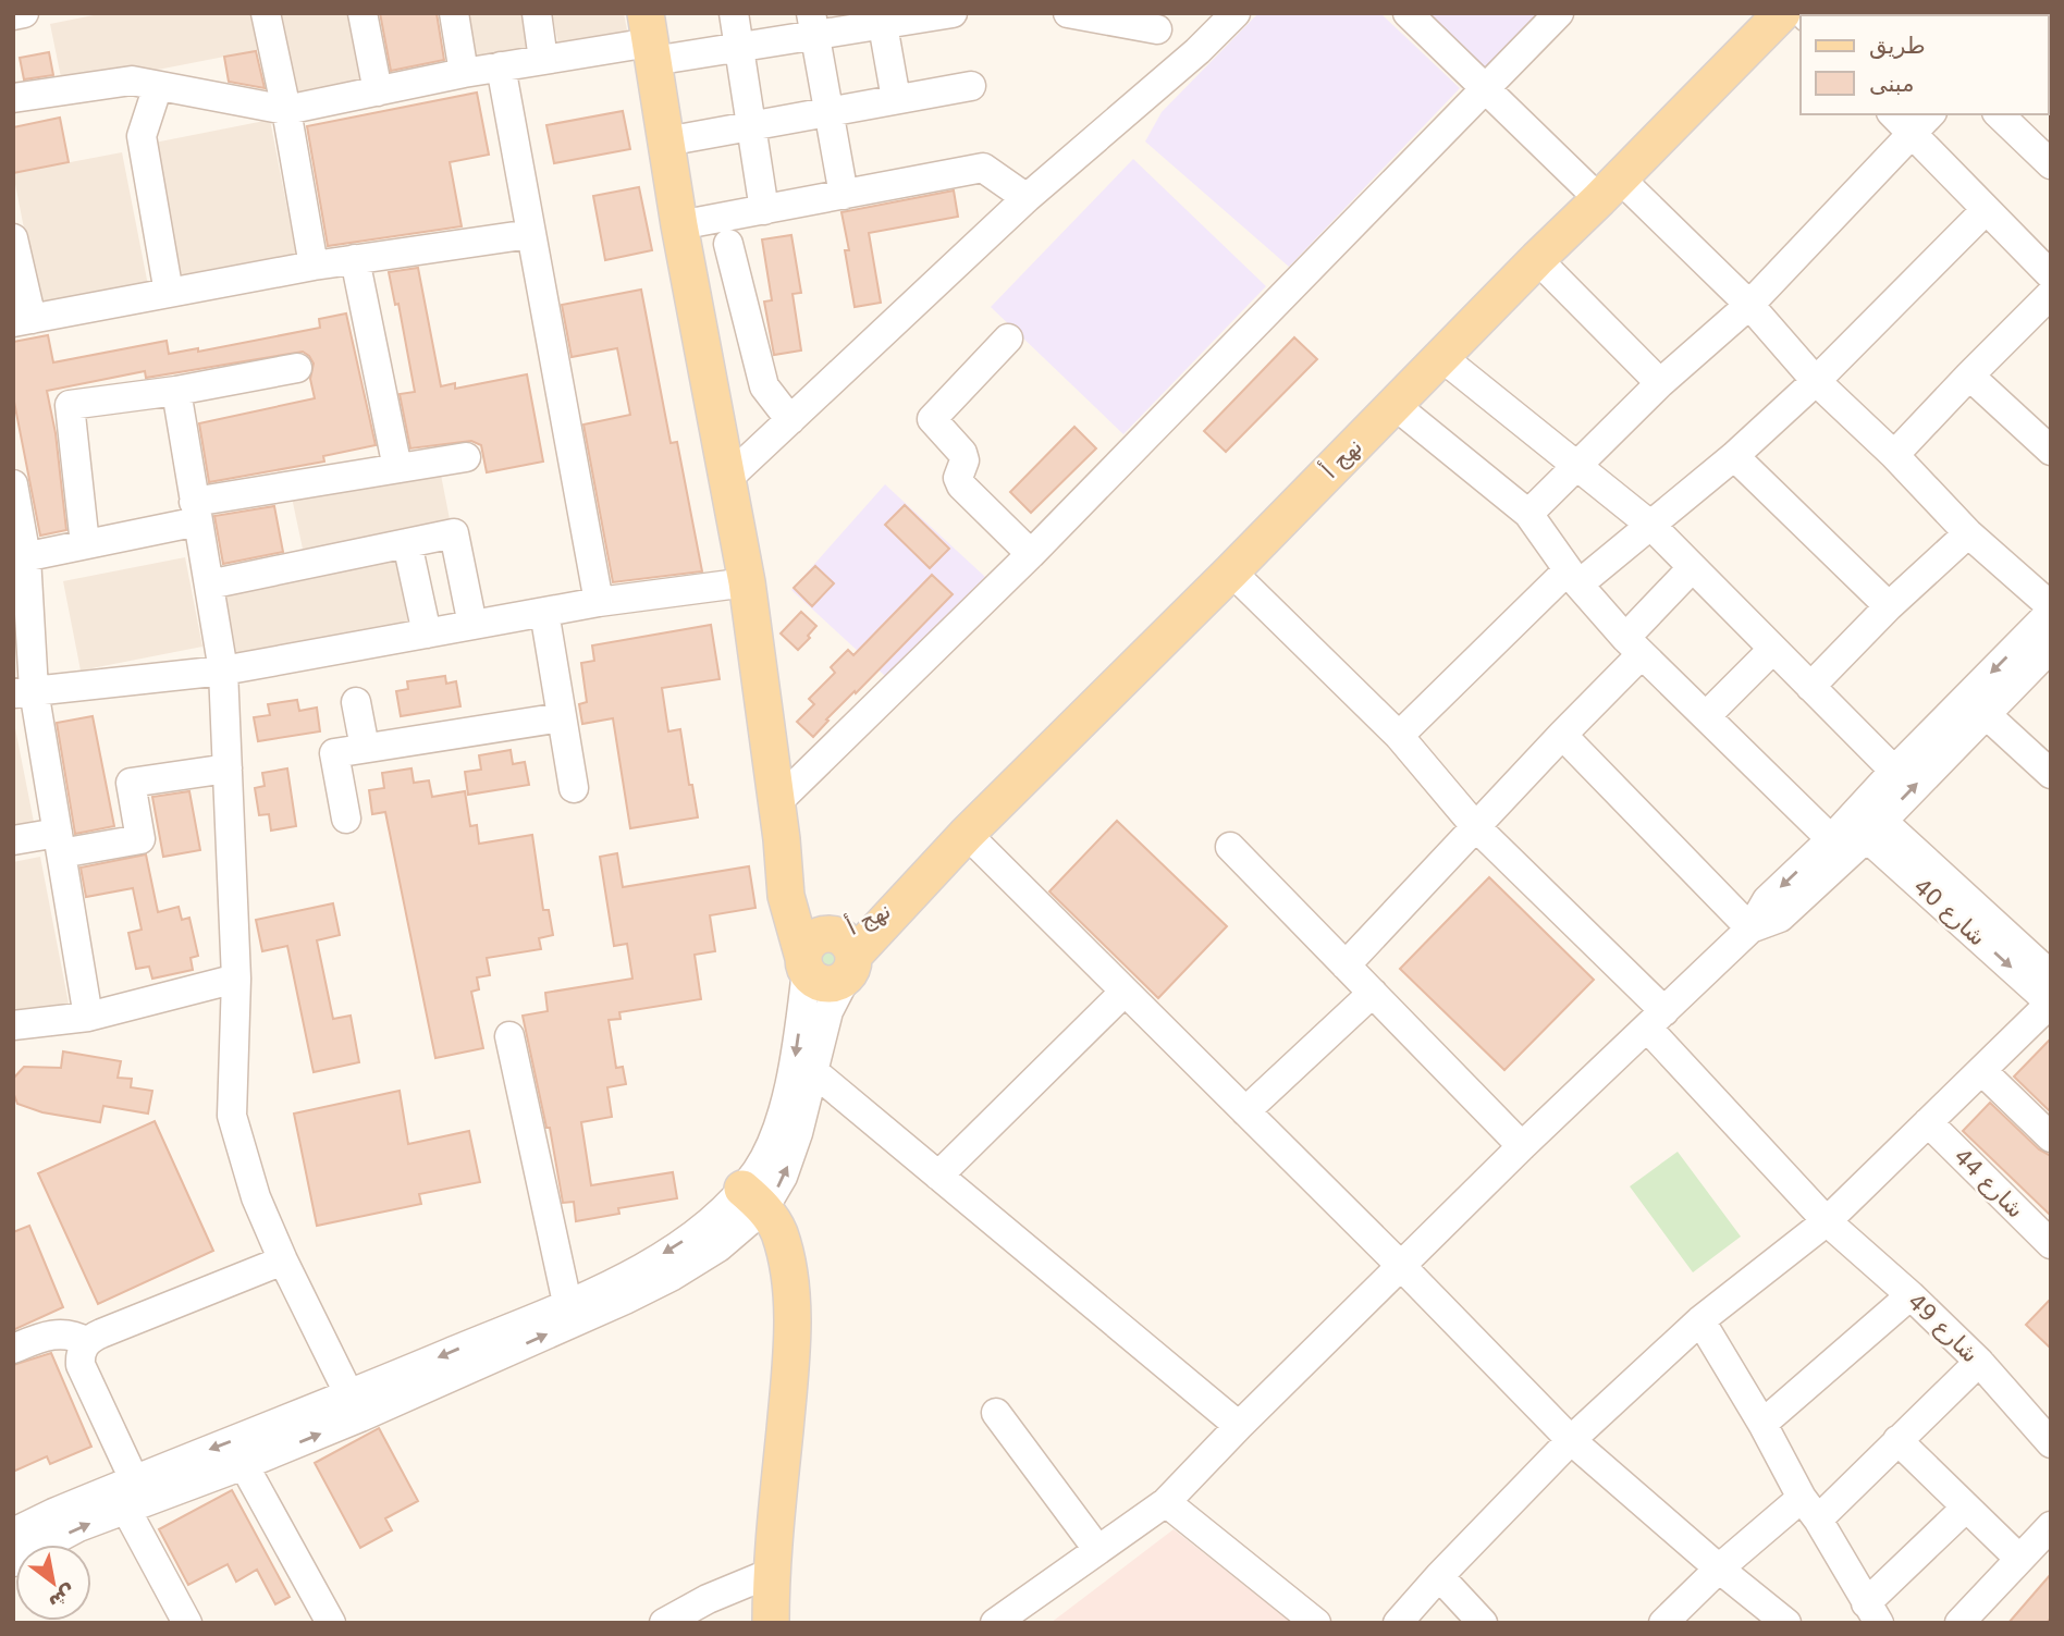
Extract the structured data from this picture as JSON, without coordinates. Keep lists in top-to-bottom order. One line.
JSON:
{"streets":{"main road":["نهج أ"],"street":["شارع 40","شارع 44","شارع 49"]},"crossings":[["نهج أ","شارع 49"]],"legend":["طريق","مبنى"],"north":"bottom right"}
